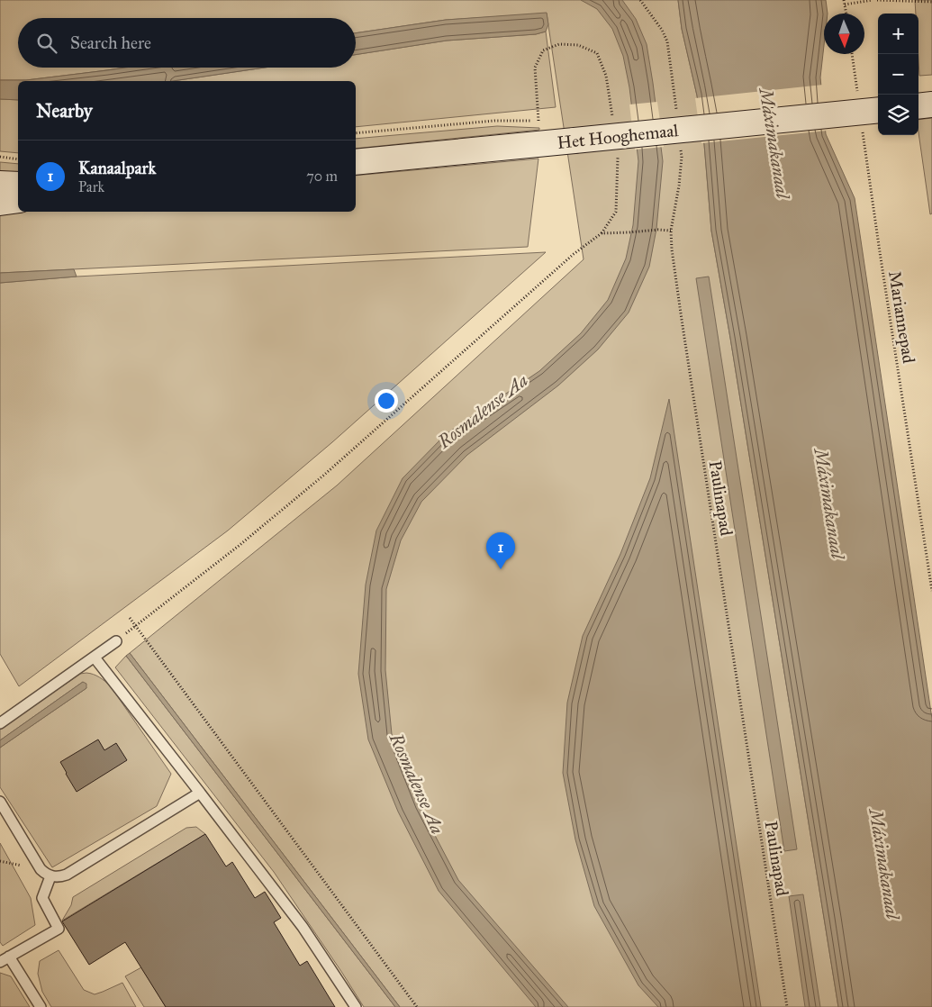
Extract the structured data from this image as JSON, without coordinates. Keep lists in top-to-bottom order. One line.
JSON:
{"streets":{"street":["Het Hooghemaal"],"path":["Mariannepad","Paulinapad"]},"water":["Máximakanaal","Rosmalense Aa"],"north":"bottom","page":{"map_buttons":["+","−"],"search":"Search here","heading":"Nearby","list":[{"mark":"1","name":"Kanaalpark","note":"Park","value":"70 m"}],"pins":"1"}}
